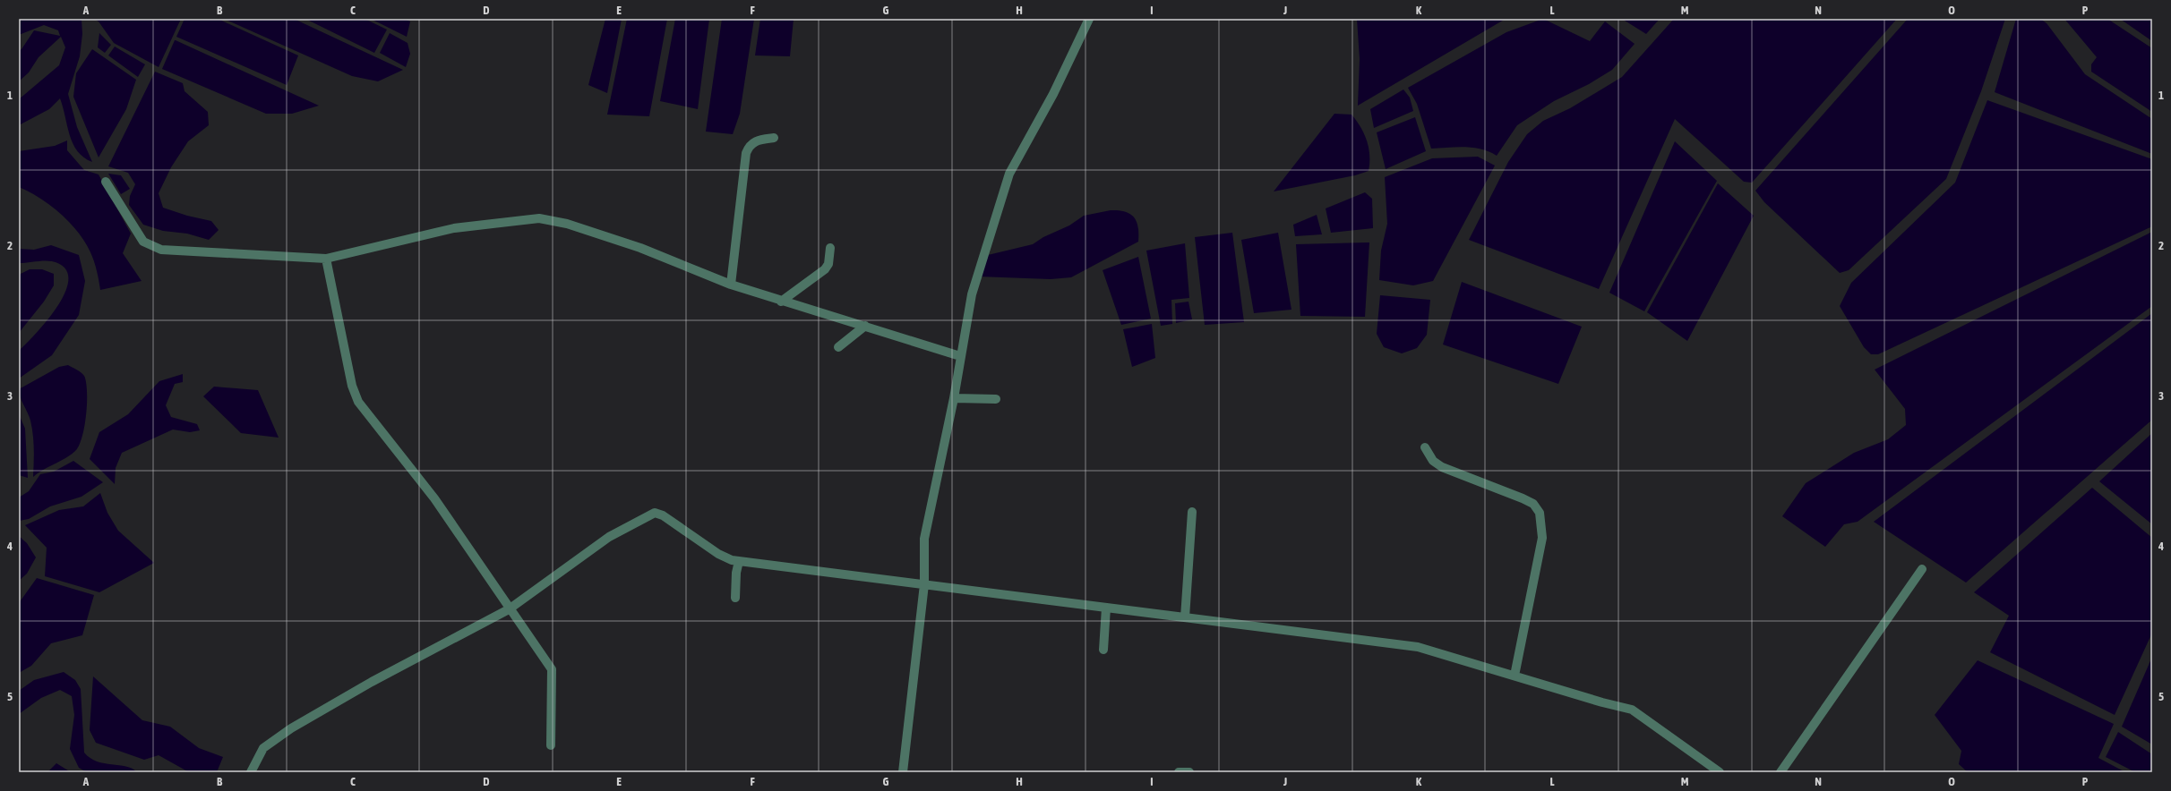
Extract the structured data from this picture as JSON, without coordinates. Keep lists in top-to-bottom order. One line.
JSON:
{"grid":{"columns":["A","B","C","D","E","F","G","H","I","J","K","L","M","N","O","P"],"rows":["1","2","3","4","5"]}}
